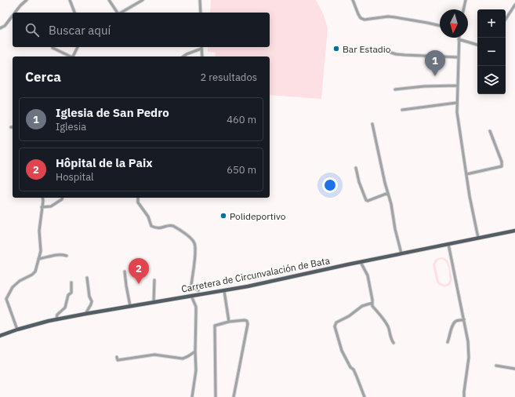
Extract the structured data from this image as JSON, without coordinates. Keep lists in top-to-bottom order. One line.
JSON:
{"streets":{"main road":["Carretera de Circunvalación de Bata"]},"places":["Bar Estadio","Polideportivo"],"north":"bottom","page":{"map_buttons":["+","−"],"search":"Buscar aquí","pins":["1","2"],"heading":["Cerca","2 resultados"],"list":[{"mark":"1","name":"Iglesia de San Pedro","note":"Iglesia","value":"460 m"},{"mark":"2","name":"Hôpital de la Paix","note":"Hospital","value":"650 m"}]}}
